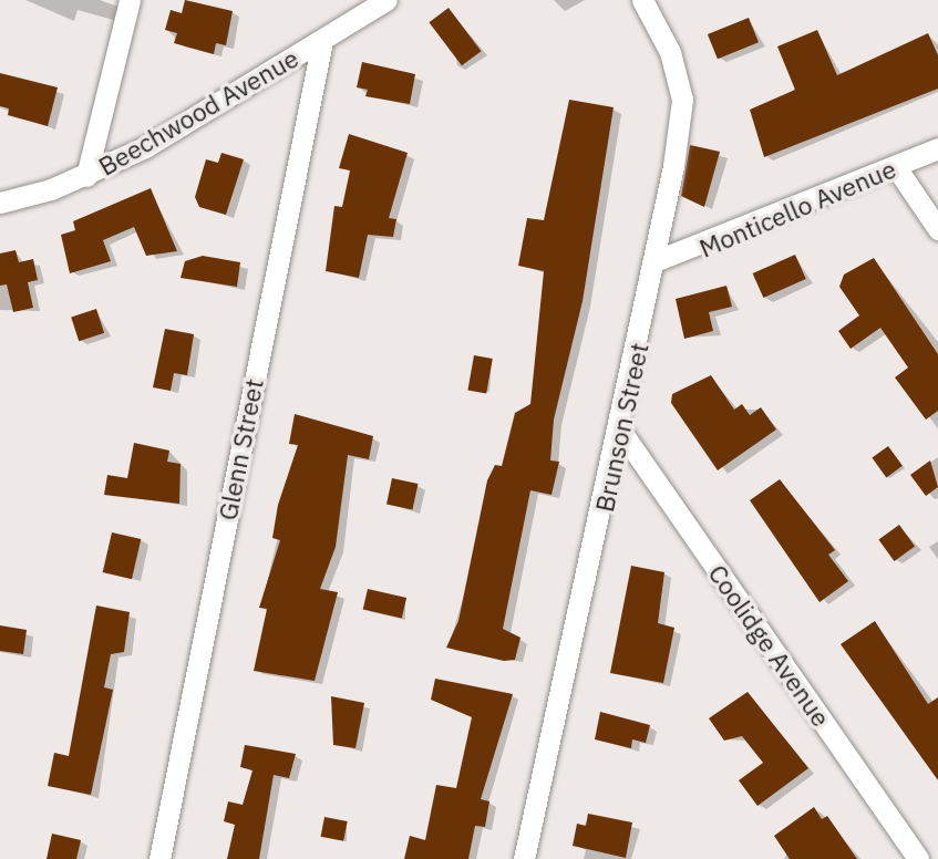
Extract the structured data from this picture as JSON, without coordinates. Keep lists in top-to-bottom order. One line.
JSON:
{"streets":{"street":["Beechwood Avenue","Monticello Avenue","Brunson Street","Glenn Street","Coolidge Avenue"]},"crossings":[["Beechwood Avenue","Glenn Street"],["Monticello Avenue","Brunson Street"],["Brunson Street","Coolidge Avenue"]]}
